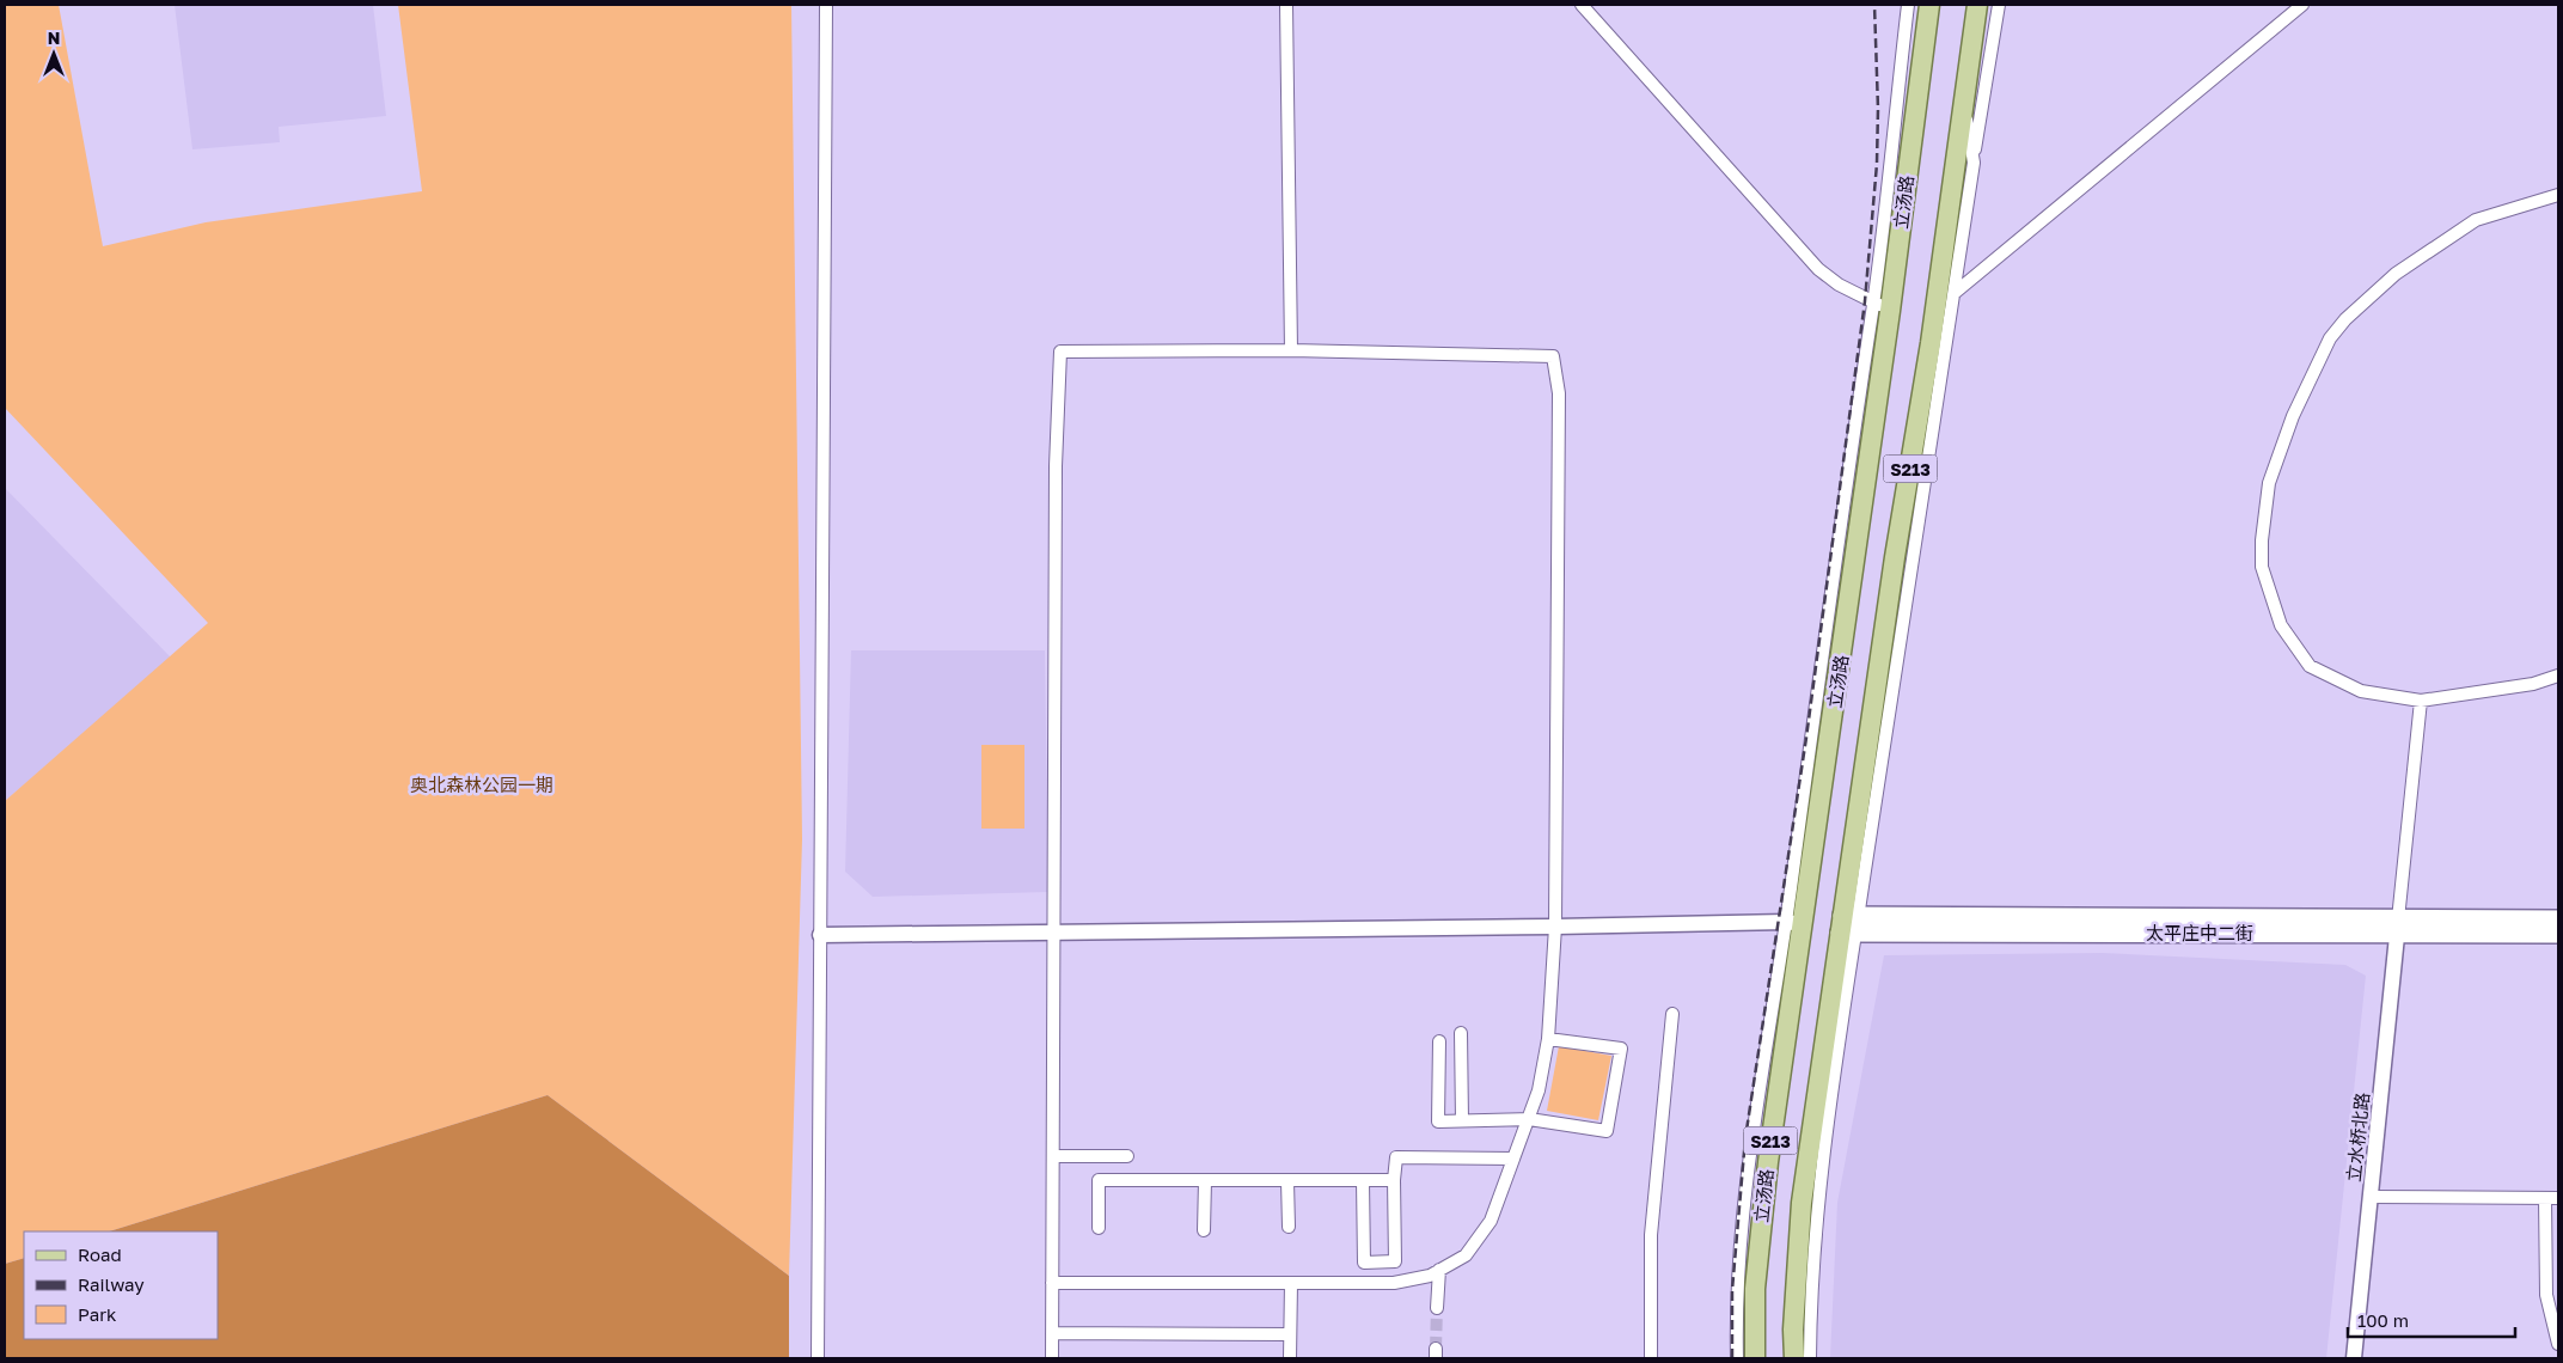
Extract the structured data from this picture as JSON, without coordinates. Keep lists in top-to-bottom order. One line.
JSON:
{"streets":{"main road":["立汤路","S213","太平庄中二街"],"street":["立水桥北路"]},"crossings":[["S213","太平庄中二街"],["太平庄中二街","立水桥北路"]],"parks":["奥北森林公园一期"],"legend":["Road","Railway","Park"],"scale_bar":"100 m","north":"top"}
